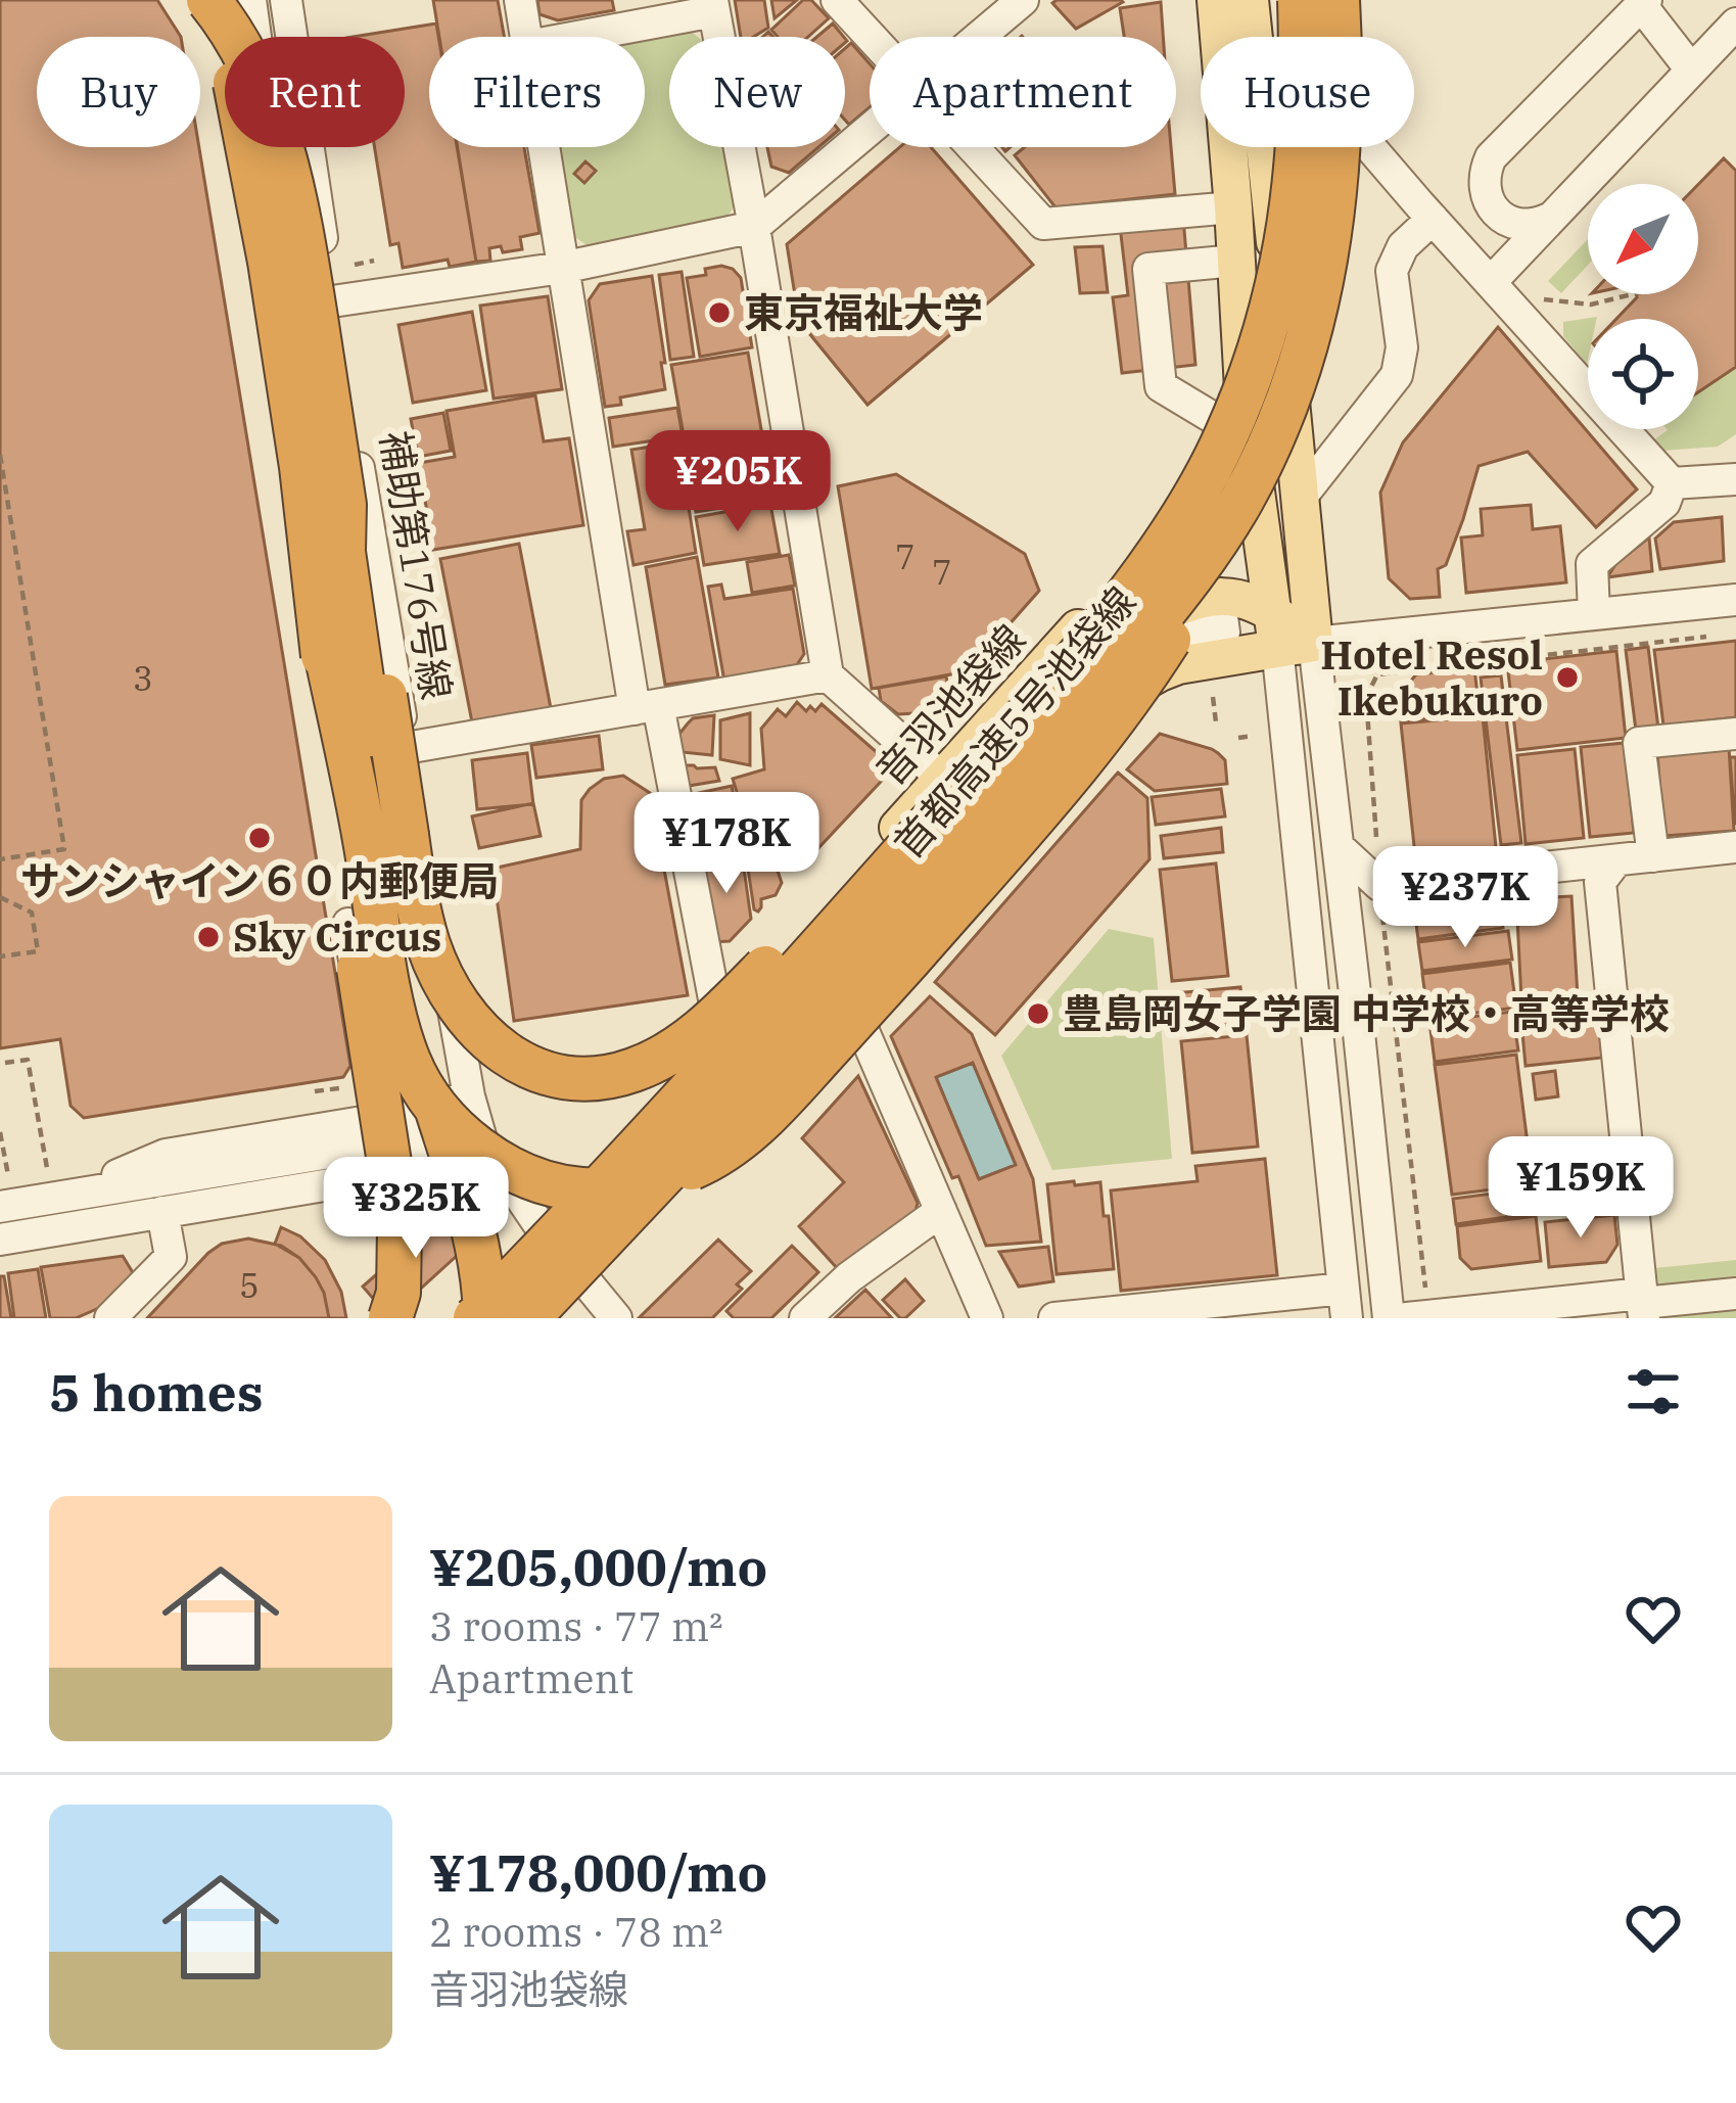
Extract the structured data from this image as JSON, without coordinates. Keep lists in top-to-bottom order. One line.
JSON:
{"streets":{"highway":["首都高速5号池袋線"],"main road":["音羽池袋線"],"street":["補助第176号線"]},"crossings":[["補助第176号線","音羽池袋線"]],"places":["東京福祉大学","Hotel Resol Ikebukuro","サンシャイン６０内郵便局","Sky Circus","豊島岡女子学園 中学校・高等学校"],"house_numbers":["7","7","3","5"],"north":"bottom left","page":{"chip":["Buy","Rent","Filters","New","Apartment","House"],"price":["¥205K","¥178K","¥237K","¥159K","¥325K"],"heading":"5 homes","list":[{"name":"¥205,000/mo","note":"3 rooms · 77 m² · Apartment"},{"name":"¥178,000/mo","note":"2 rooms · 78 m² · 音羽池袋線"}]}}
